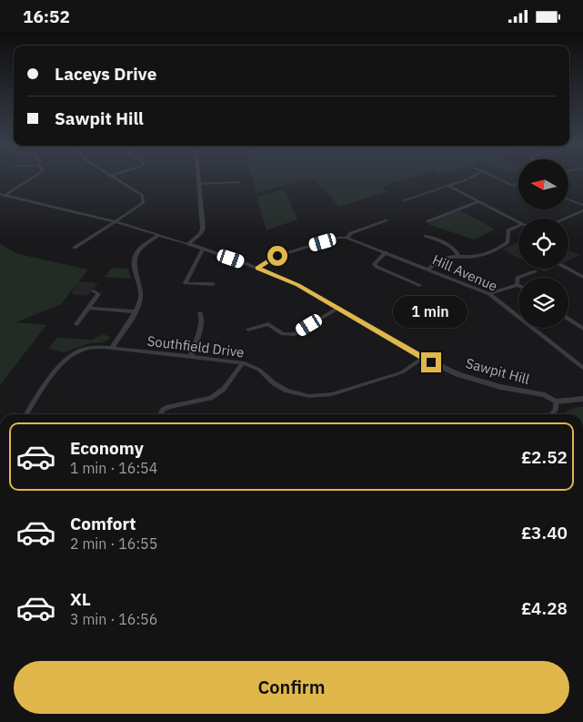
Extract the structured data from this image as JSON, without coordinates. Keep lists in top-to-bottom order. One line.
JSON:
{"streets":{"street":["Hill Avenue","Southfield Drive","Sawpit Hill"]},"crossings":[["Southfield Drive","Sawpit Hill"]],"north":"left","page":{"status":"16:52","banner":["Laceys Drive","Sawpit Hill"],"bubble":"1 min","list":[{"name":"Economy","note":"1 min · 16:54","value":"£2.52"},{"name":"Comfort","note":"2 min · 16:55","value":"£3.40"},{"name":"XL","note":"3 min · 16:56","value":"£4.28"}],"buttons":"Confirm"}}
